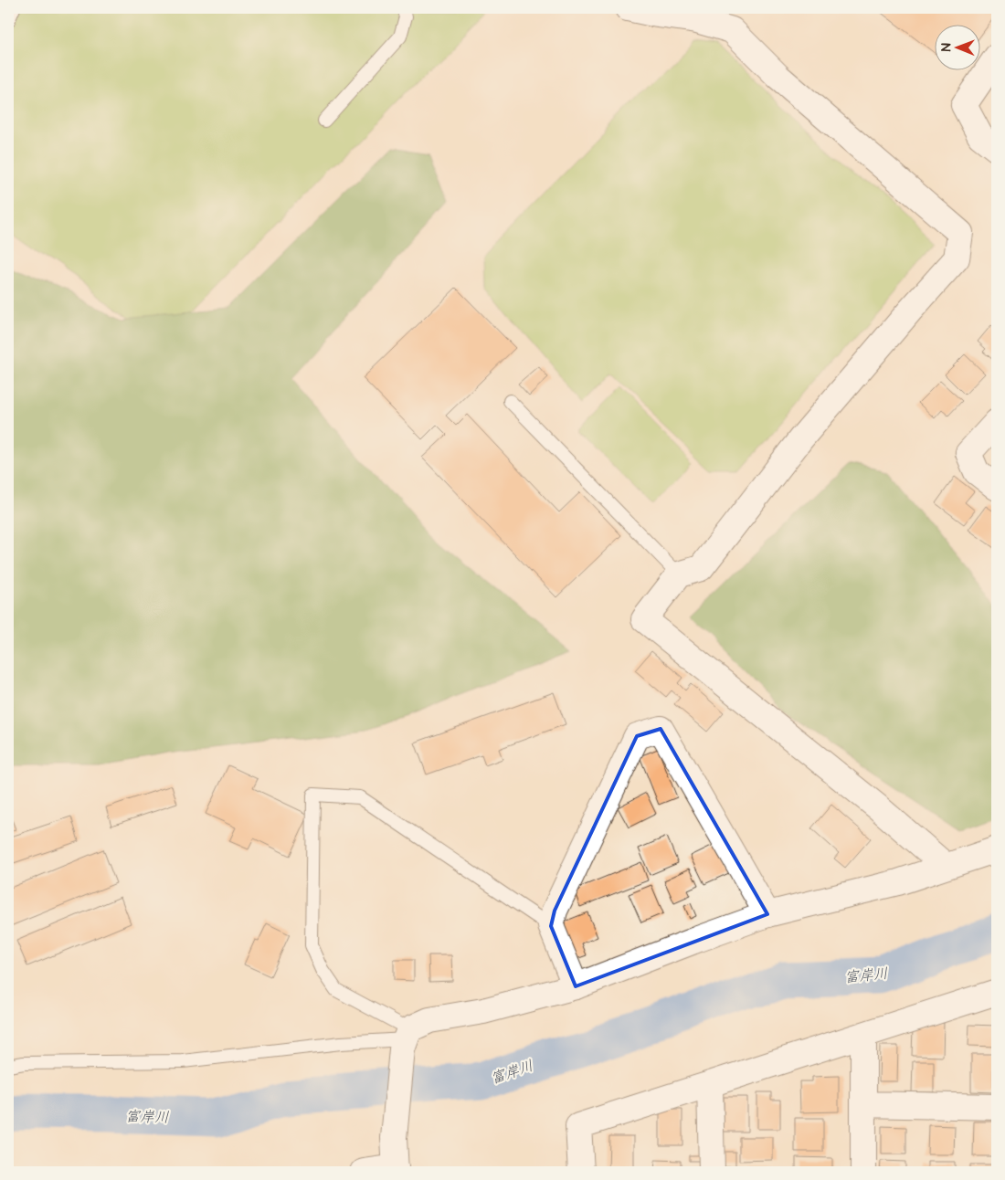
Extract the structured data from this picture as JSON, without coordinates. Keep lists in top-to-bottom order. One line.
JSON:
{"water":["富岸川"],"north":"left"}
